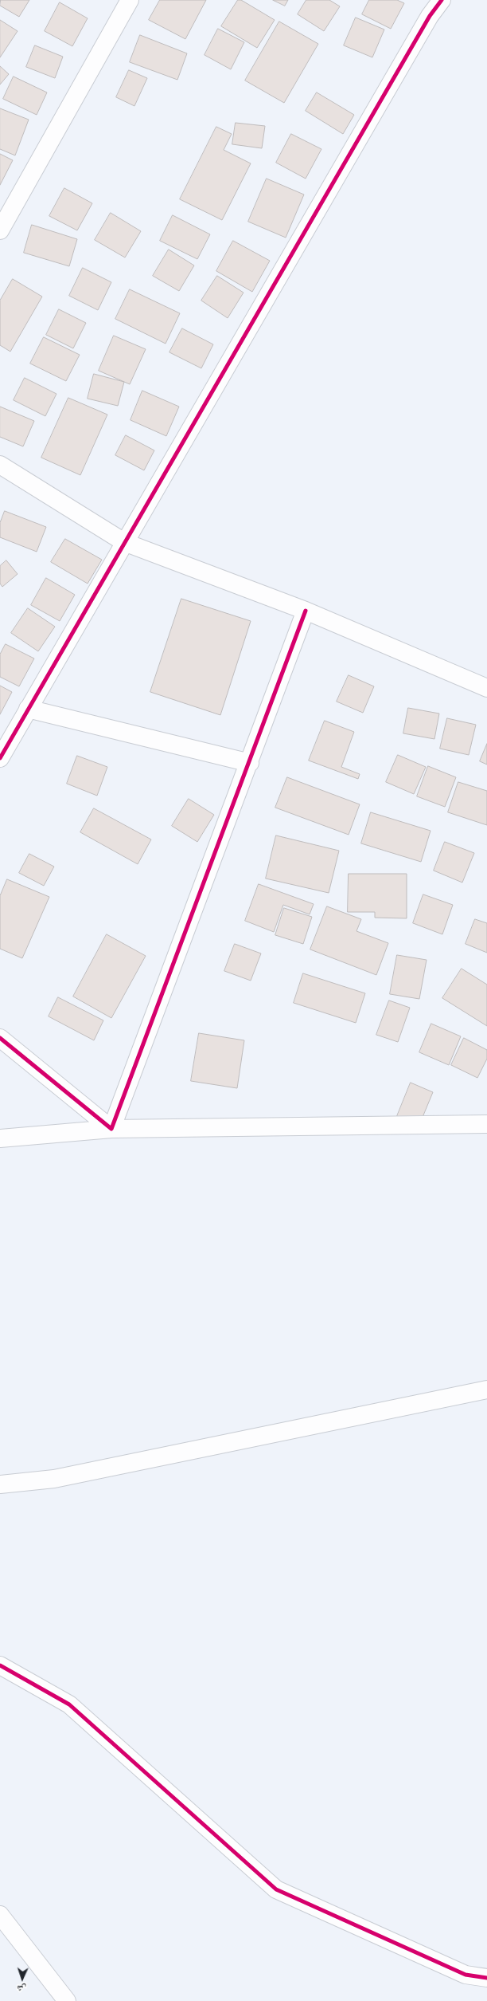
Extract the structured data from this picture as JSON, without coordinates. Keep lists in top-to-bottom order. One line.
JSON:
{"north":"bottom"}
